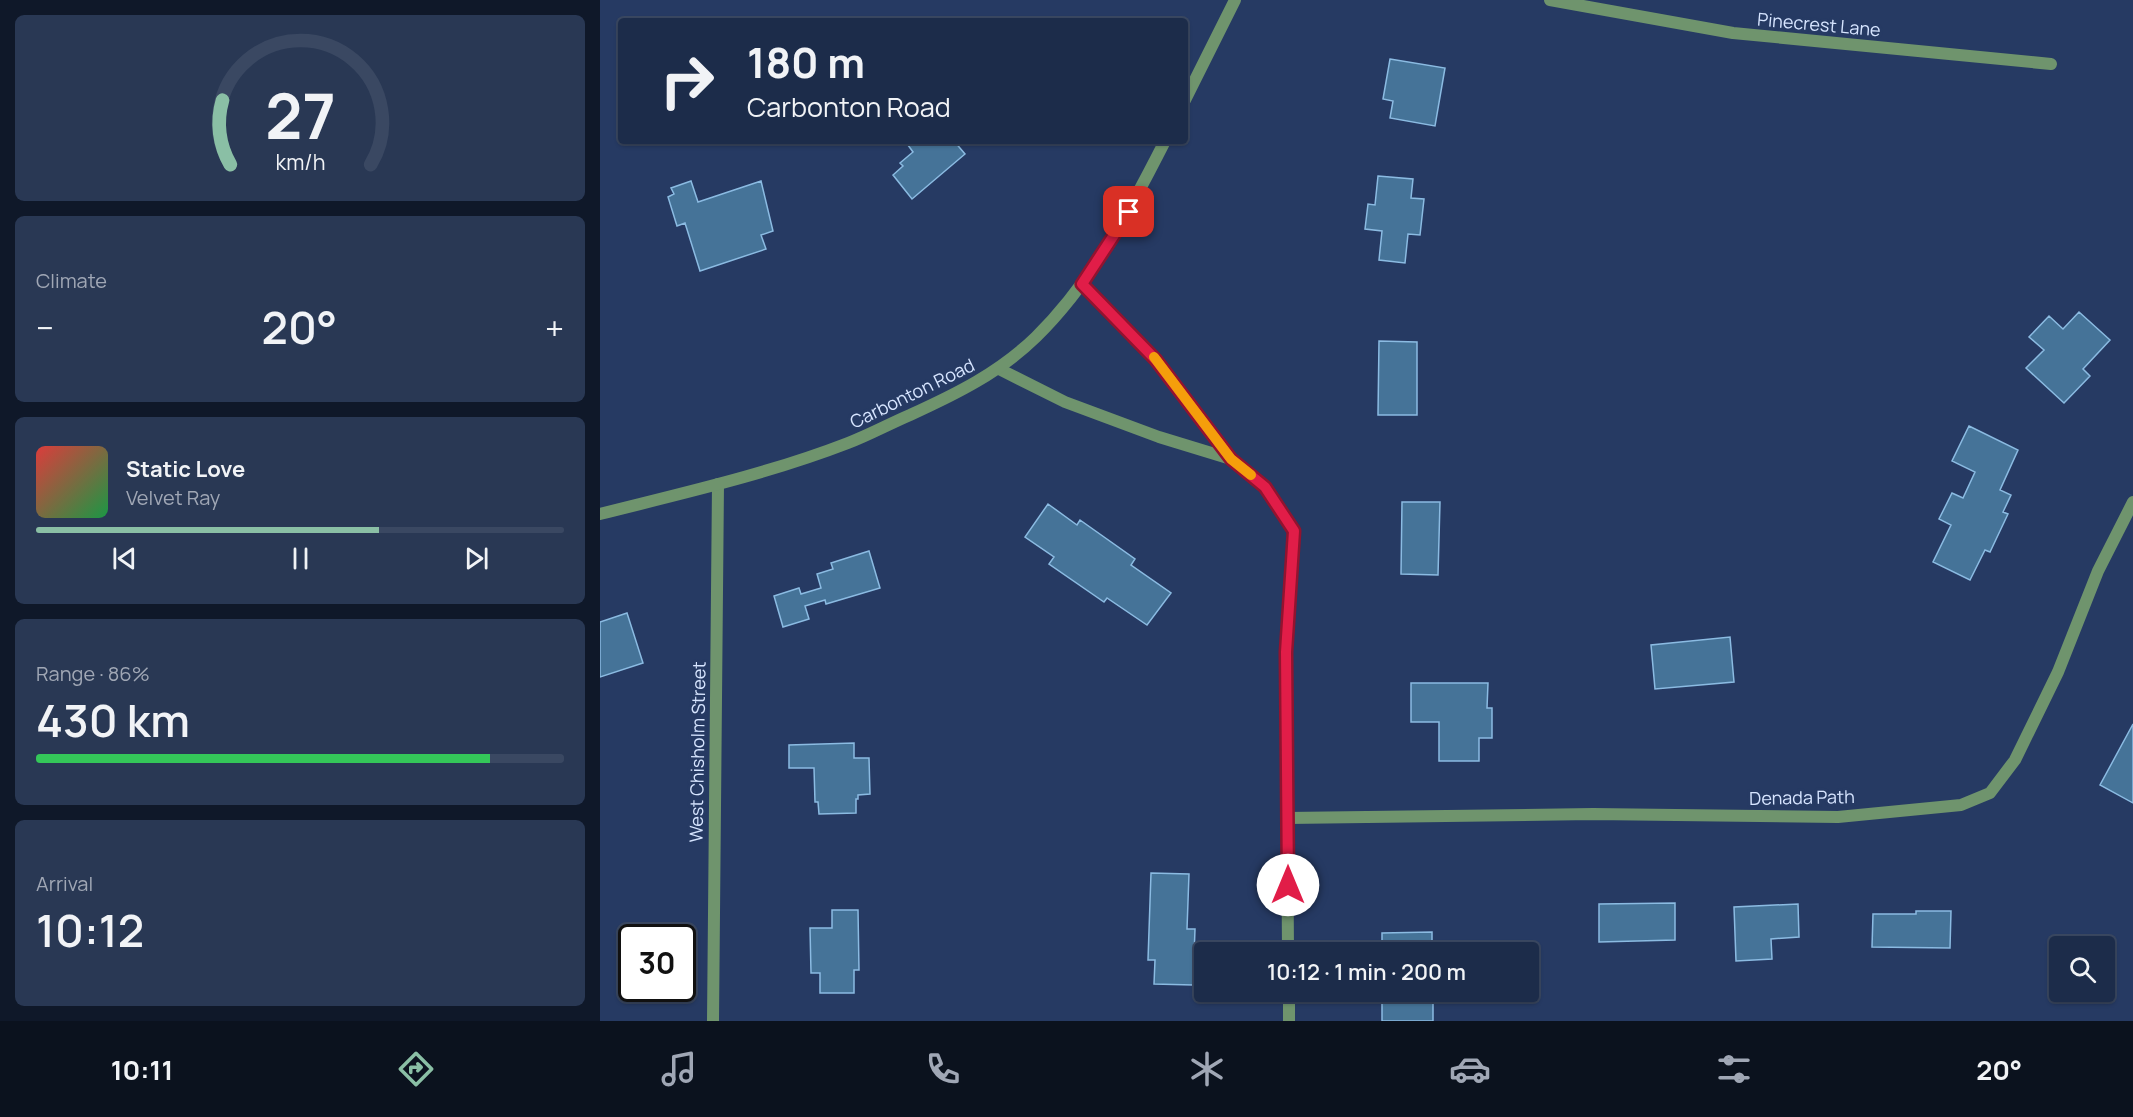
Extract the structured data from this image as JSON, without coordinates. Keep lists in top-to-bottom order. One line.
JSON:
{"streets":{"street":["Pinecrest Lane","Carbonton Road","West Chisholm Street","Denada Path"]},"crossings":[["Carbonton Road","West Chisholm Street"]],"page":{"turn":["180 m","Carbonton Road"],"tile":["Climate",["Range · 86%","430 km"],["Arrival","10:12"]],"heat":["−","20°","+"],"song":["Static Love","Velvet Ray"],"limit":"30","trip":"10:12 · 1 min · 200 m","tabs":["10:11","20°"],"gauge":["27","km/h"]}}
